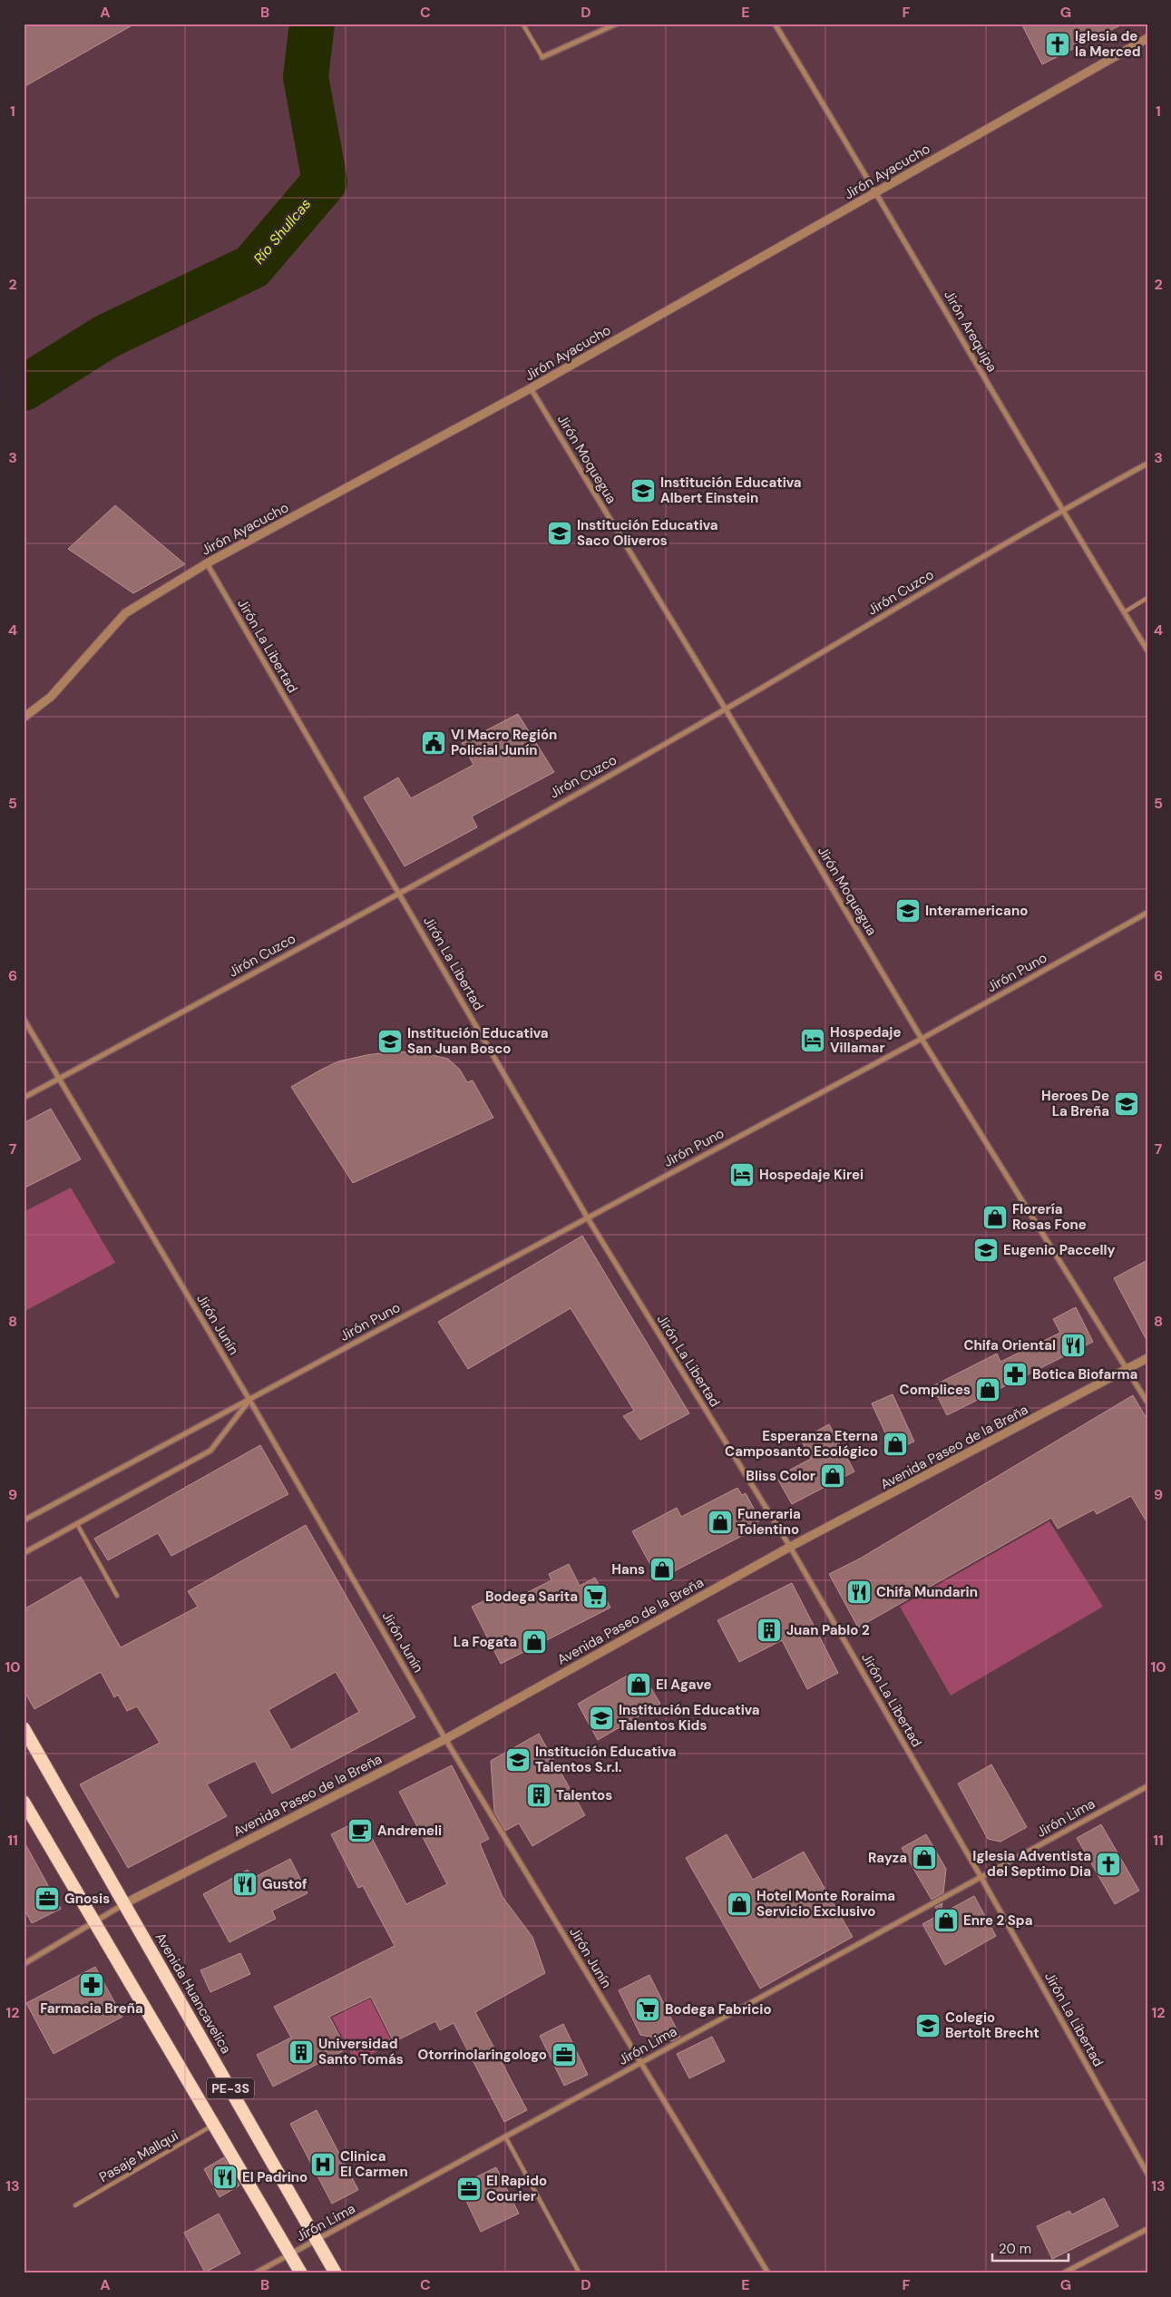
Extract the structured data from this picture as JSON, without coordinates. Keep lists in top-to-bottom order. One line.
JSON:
{"streets":{"highway":["Avenida Huancavelica","PE-3S"],"street":["Jirón Ayacucho","Jirón Arequipa","Jirón Moquegua","Jirón Cuzco","Jirón La Libertad","Jirón Puno","Jirón Junín","Avenida Paseo de la Breña","Jirón Lima"],"lane":["Pasaje Mallqui"]},"crossings":[["Jirón Ayacucho","Jirón Arequipa"],["Jirón Ayacucho","Jirón Moquegua"],["Jirón Ayacucho","Jirón La Libertad"],["Jirón Arequipa","Jirón Cuzco"],["Jirón Moquegua","Jirón Cuzco"],["Jirón Moquegua","Jirón Puno"],["Jirón Moquegua","Avenida Paseo de la Breña"],["Jirón Cuzco","Jirón La Libertad"],["Jirón Cuzco","Jirón Junín"],["Jirón La Libertad","Jirón Puno"],["Jirón La Libertad","Avenida Paseo de la Breña"],["Jirón La Libertad","Jirón Lima"],["Jirón Puno","Jirón Junín"],["Jirón Junín","Avenida Paseo de la Breña"],["Jirón Junín","Jirón Lima"],["Avenida Paseo de la Breña","Avenida Huancavelica"],["Jirón Lima","Avenida Huancavelica"],["Jirón Lima","PE-3S"],["PE-3S","Pasaje Mallqui"]],"water":["Río Shullcas"],"places":{"church":["Iglesia de la Merced","Iglesia Adventista del Septimo Dia"],"school or university":["Institución Educativa Albert Einstein","Institución Educativa Saco Oliveros","Interamericano","Institución Educativa San Juan Bosco","Heroes De La Breña","Eugenio Paccelly","Institución Educativa Talentos Kids","Institución Educativa Talentos S.r.l.","Colegio Bertolt Brecht"],"public building":["VI Macro Región Policial Junín"],"hotel":["Hospedaje Villamar","Hospedaje Kirei"],"shop":["Florería Rosas Fone","Complices","Esperanza Eterna Camposanto Ecológico","Bliss Color","Funeraria Tolentino","Hans","La Fogata","El Agave","Rayza","Hotel Monte Roraima Servicio Exclusivo","Enre 2 Spa"],"restaurant":["Chifa Oriental","Chifa Mundarin","Gustof","El Padrino"],"pharmacy":["Botica Biofarma","Farmacia Breña"],"supermarket":["Bodega Sarita","Bodega Fabricio"],"building":["Juan Pablo 2","Talentos","Universidad Santo Tomás"],"cafe":["Andreneli"],"office":["Gnosis","Otorrinolaringologo","El Rapido Courier"],"hospital":["Clinica El Carmen"]},"scale_bar":"20 m","grid":{"columns":["A","B","C","D","E","F","G"],"rows":["1","2","3","4","5","6","7","8","9","10","11","12","13"]}}
